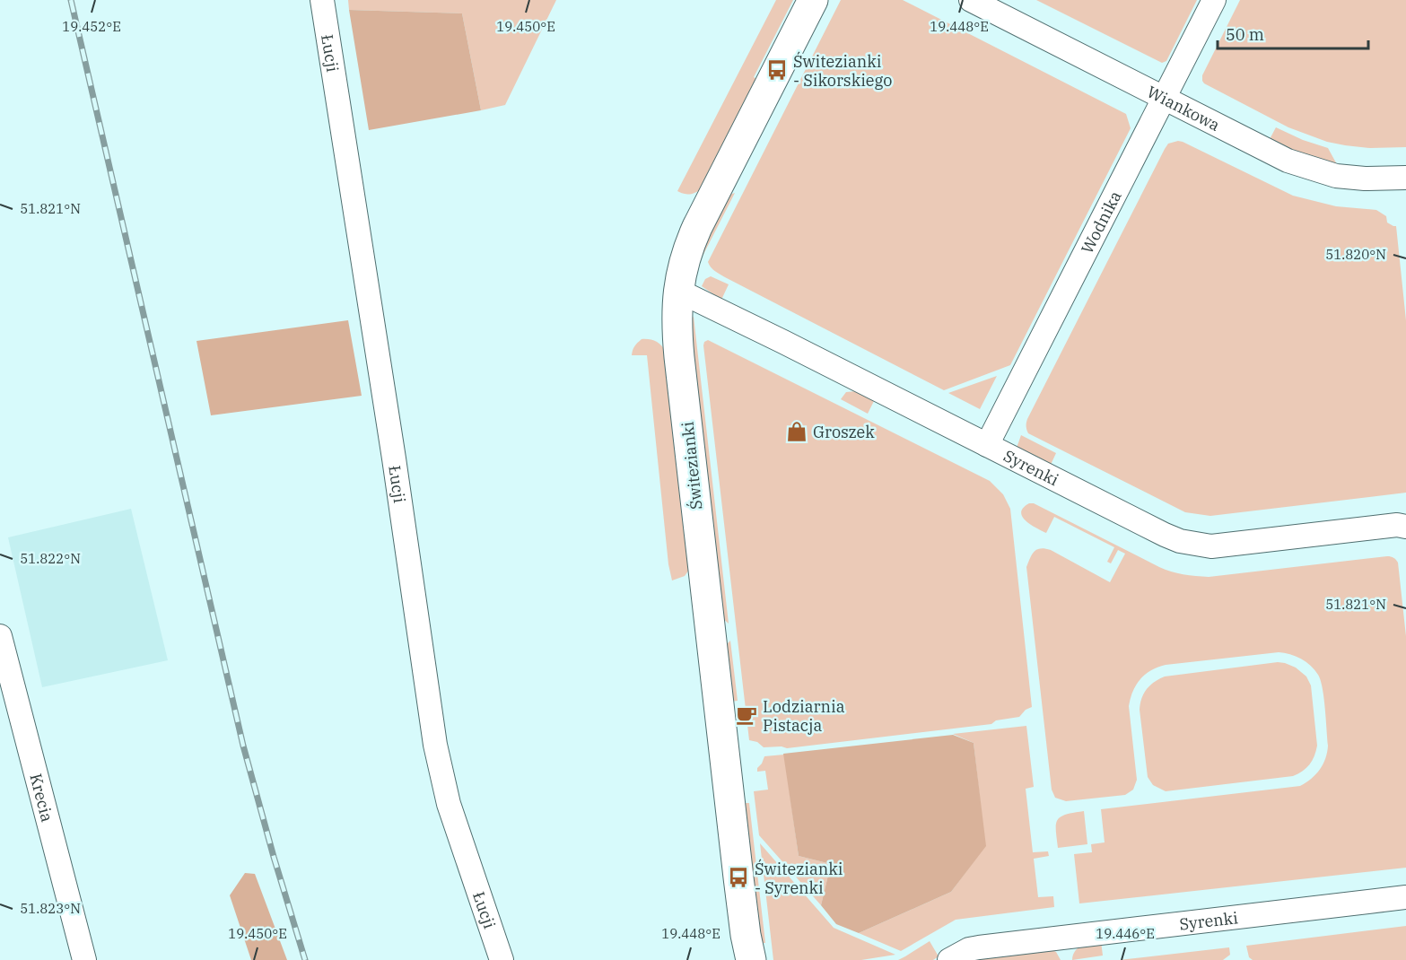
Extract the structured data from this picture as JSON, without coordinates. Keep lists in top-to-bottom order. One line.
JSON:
{"streets":{"street":["Łucji","Wiankowa","Wodnika","Świtezianki","Syrenki","Krecia"]},"crossings":[["Wiankowa","Wodnika"],["Wodnika","Syrenki"],["Świtezianki","Syrenki"]],"places":{"bus stop":["Świtezianki - Sikorskiego","Świtezianki - Syrenki"],"shop":["Groszek"],"cafe":["Lodziarnia Pistacja"]},"scale_bar":"50 m","coordinates":["19.452°E","19.450°E","19.448°E","51.821°N","51.820°N","51.822°N","51.823°N","19.446°E"]}
